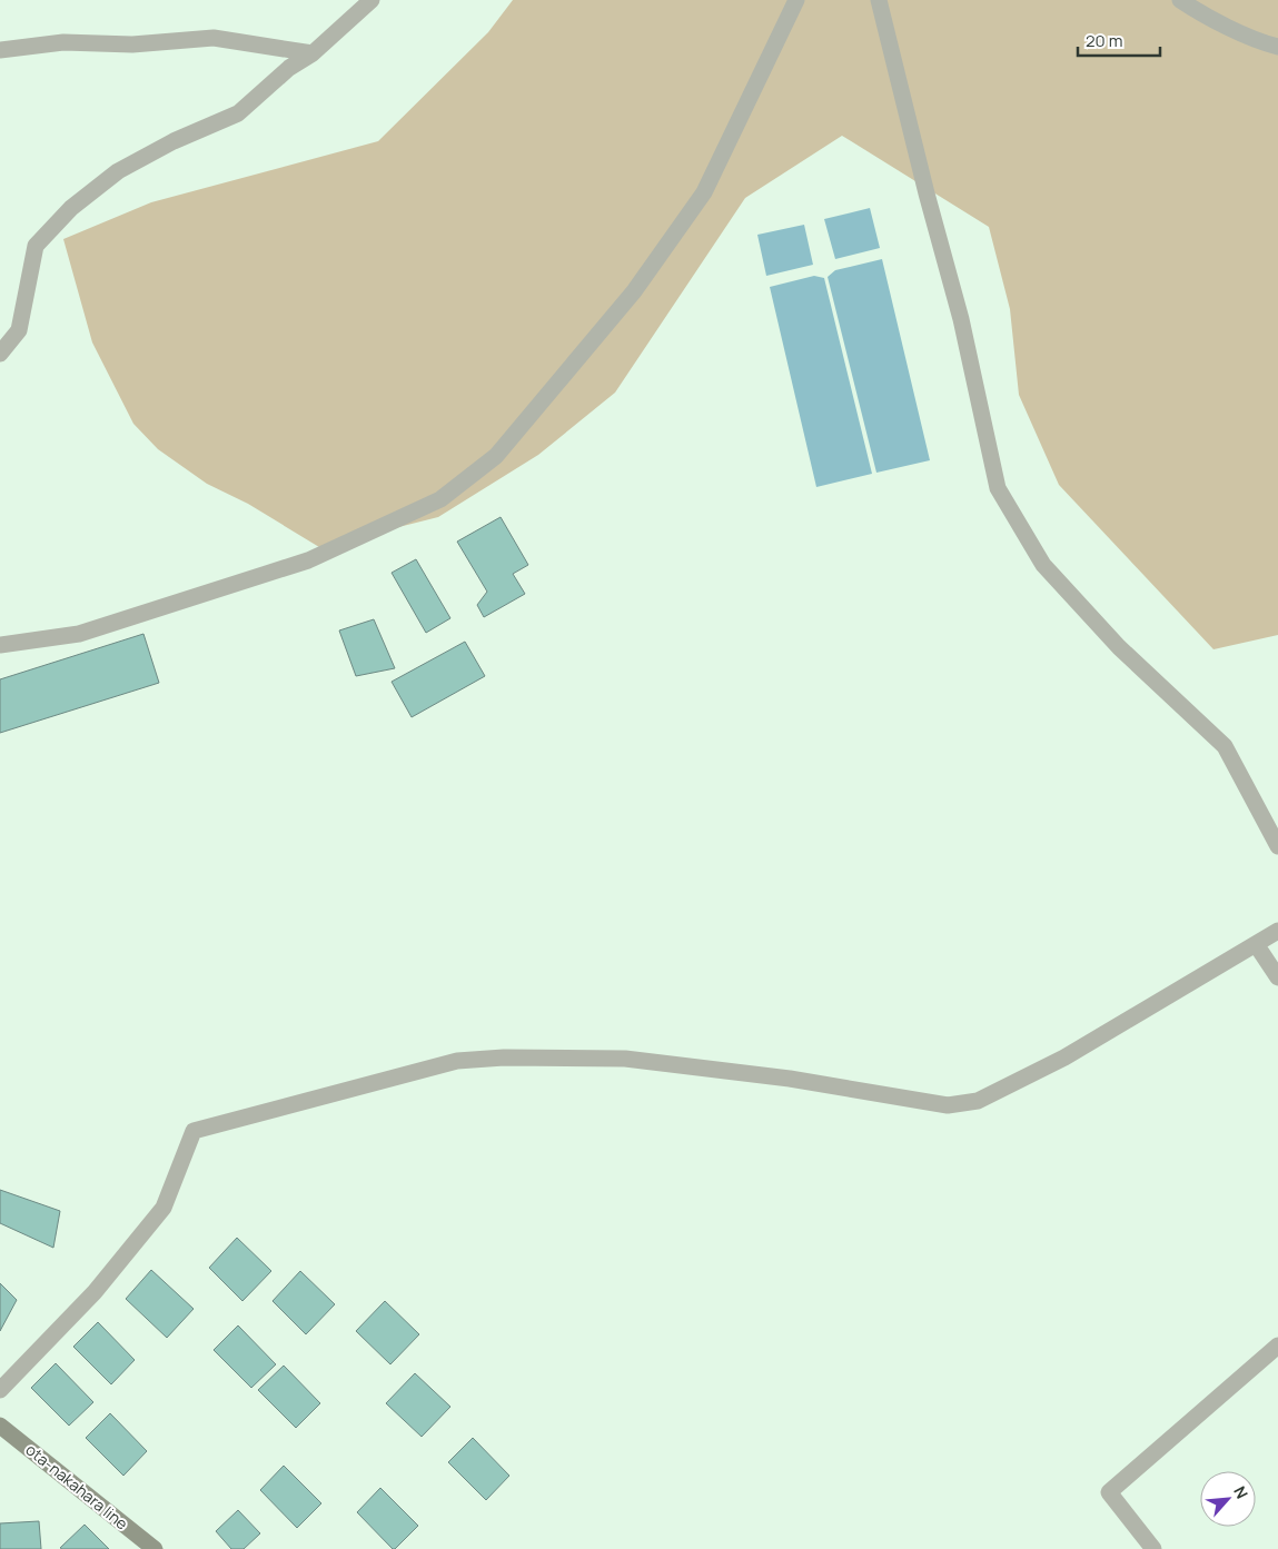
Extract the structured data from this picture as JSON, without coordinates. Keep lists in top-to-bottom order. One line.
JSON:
{"streets":{"main road":["ota-nakahara line"]},"scale_bar":"20 m","north":"top right"}
